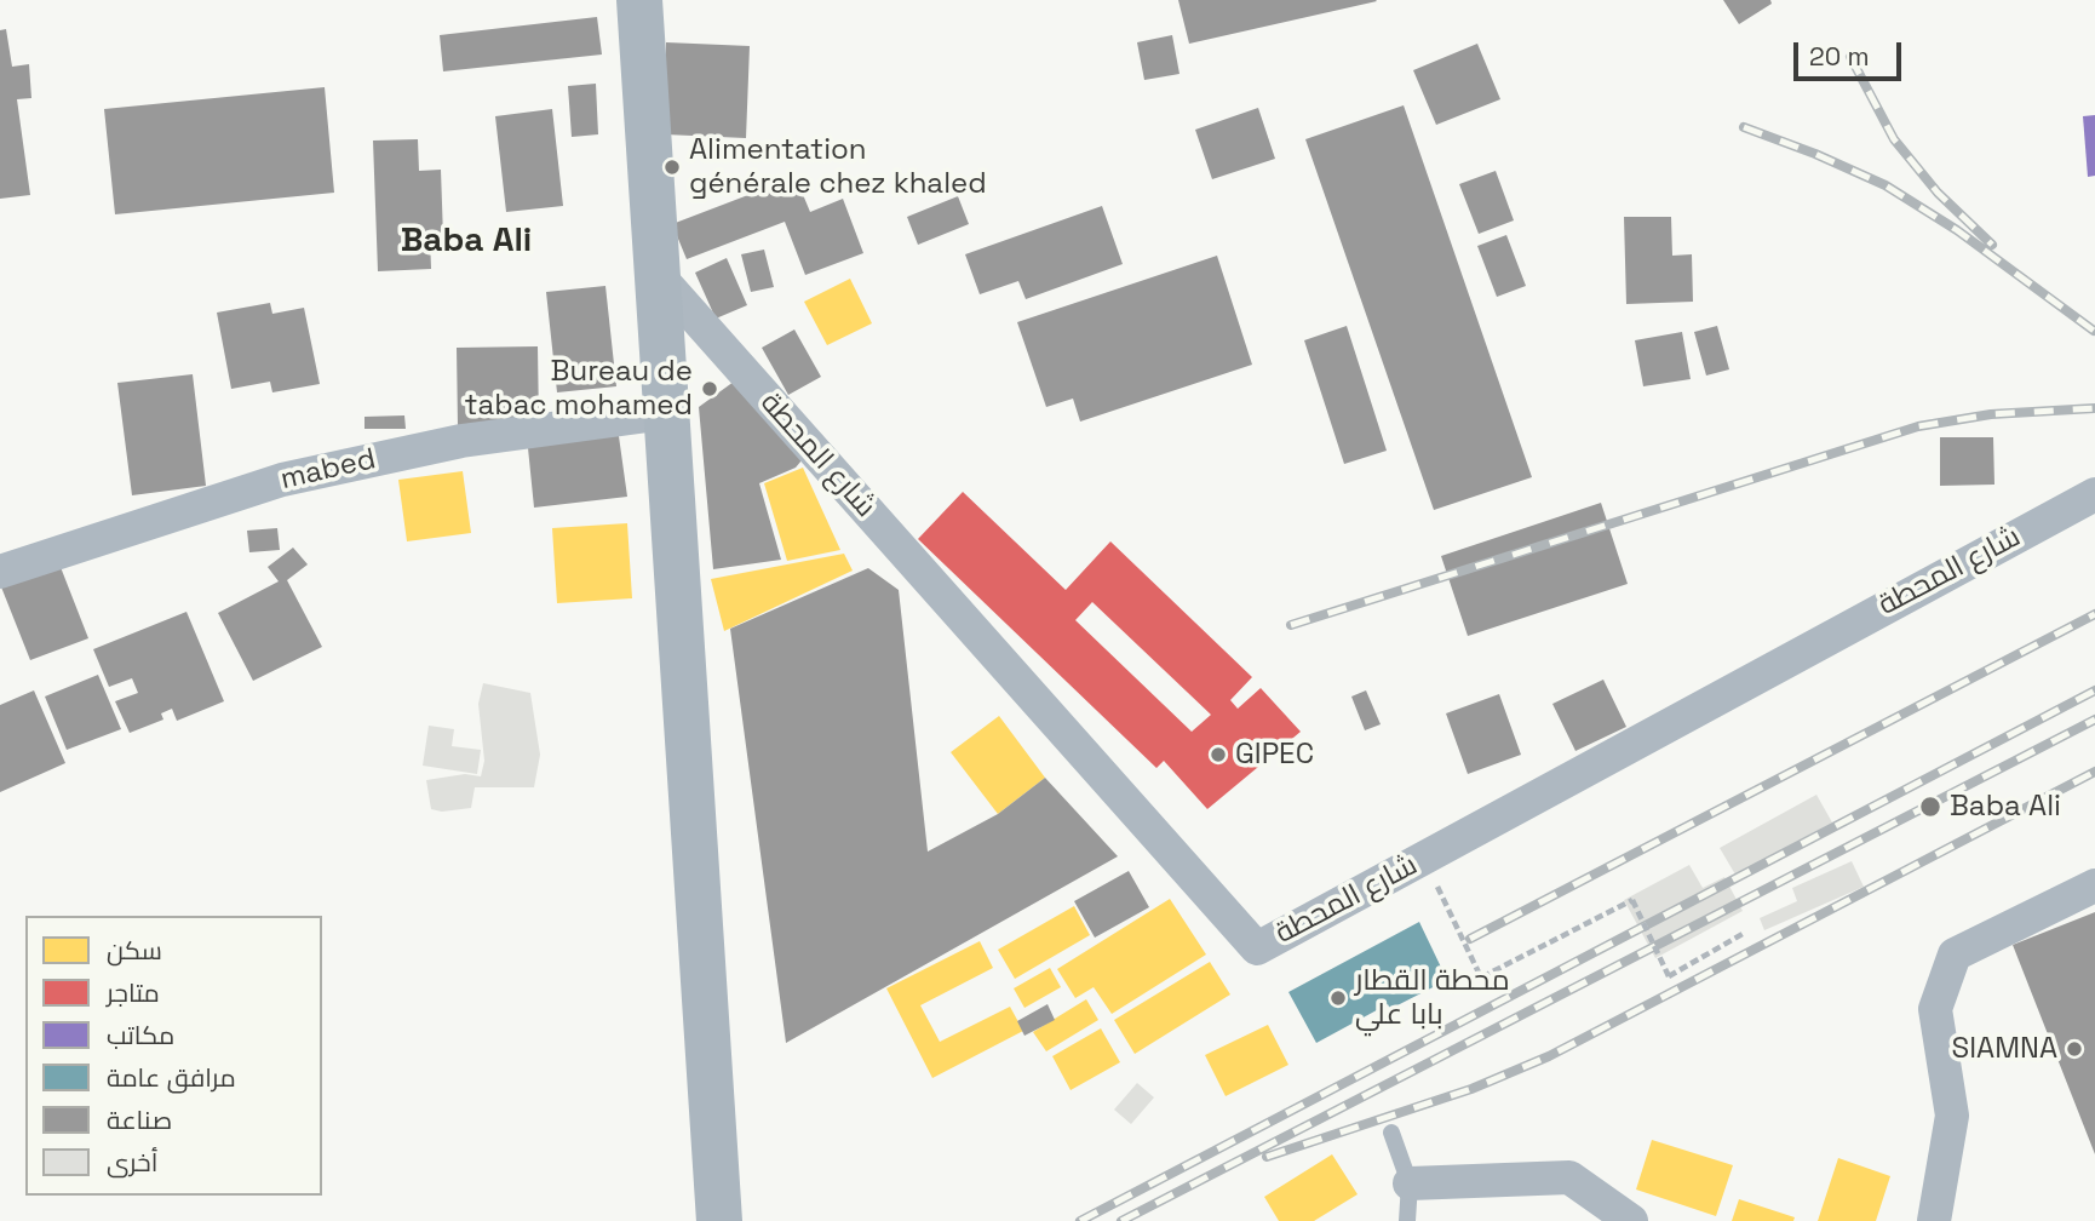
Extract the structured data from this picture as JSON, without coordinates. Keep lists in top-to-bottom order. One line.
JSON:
{"streets":{"street":["شارع المحطة","mabed"]},"districts":["Baba Ali"],"places":["Alimentation générale chez khaled","Bureau de tabac mohamed","GIPEC","Baba Ali","محطة القطار بابا علي","SIAMNA"],"legend":["سكن","متاجر","مكاتب","مرافق عامة","صناعة","أخرى"],"scale_bar":"20 m"}
